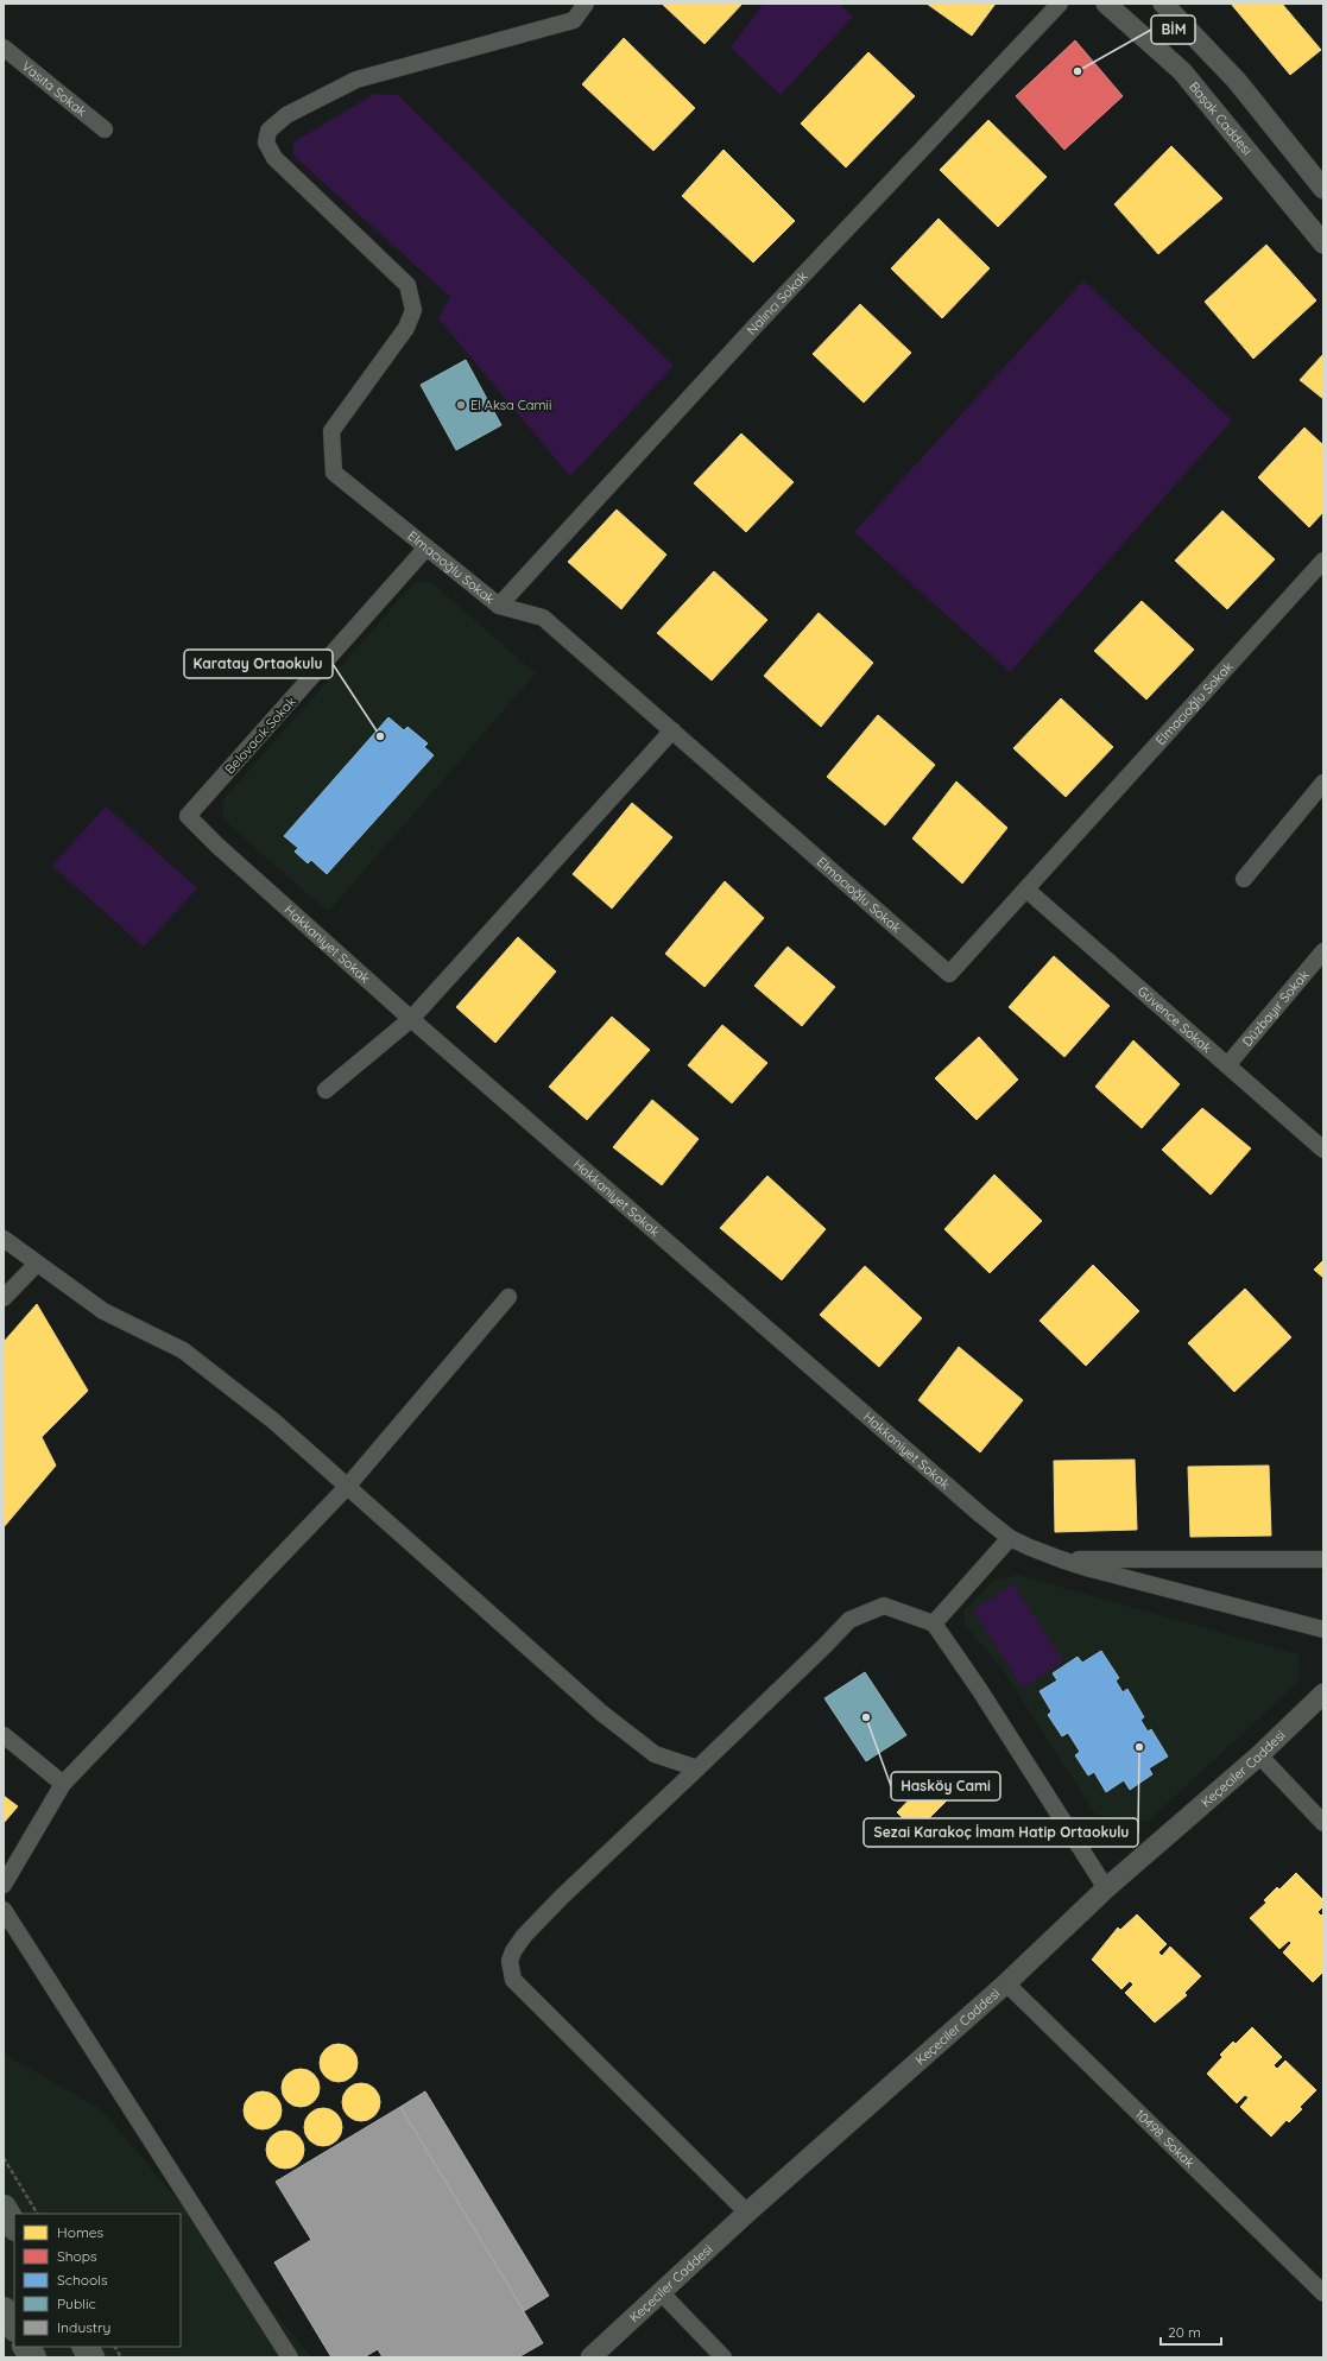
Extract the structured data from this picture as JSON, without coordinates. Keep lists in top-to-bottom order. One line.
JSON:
{"streets":{"street":["Vasıta Sokak","Başak Caddesi","Nalıncı Sokak","Elmacıoğlu Sokak","Belovacık Sokak","Hakkaniyet Sokak","Düzbayır Sokak","Güvence Sokak","Keçeciler Caddesi","10498. Sokak"]},"crossings":[["Nalıncı Sokak","Elmacıoğlu Sokak"],["Elmacıoğlu Sokak","Belovacık Sokak"],["Elmacıoğlu Sokak","Güvence Sokak"],["Belovacık Sokak","Hakkaniyet Sokak"],["Düzbayır Sokak","Güvence Sokak"],["Keçeciler Caddesi","10498. Sokak"]],"places":["BİM","El Aksa Camii","Karatay Ortaokulu","Hasköy Cami","Sezai Karakoç İmam Hatip Ortaokulu"],"legend":["Homes","Shops","Schools","Public","Industry"],"scale_bar":"20 m"}
